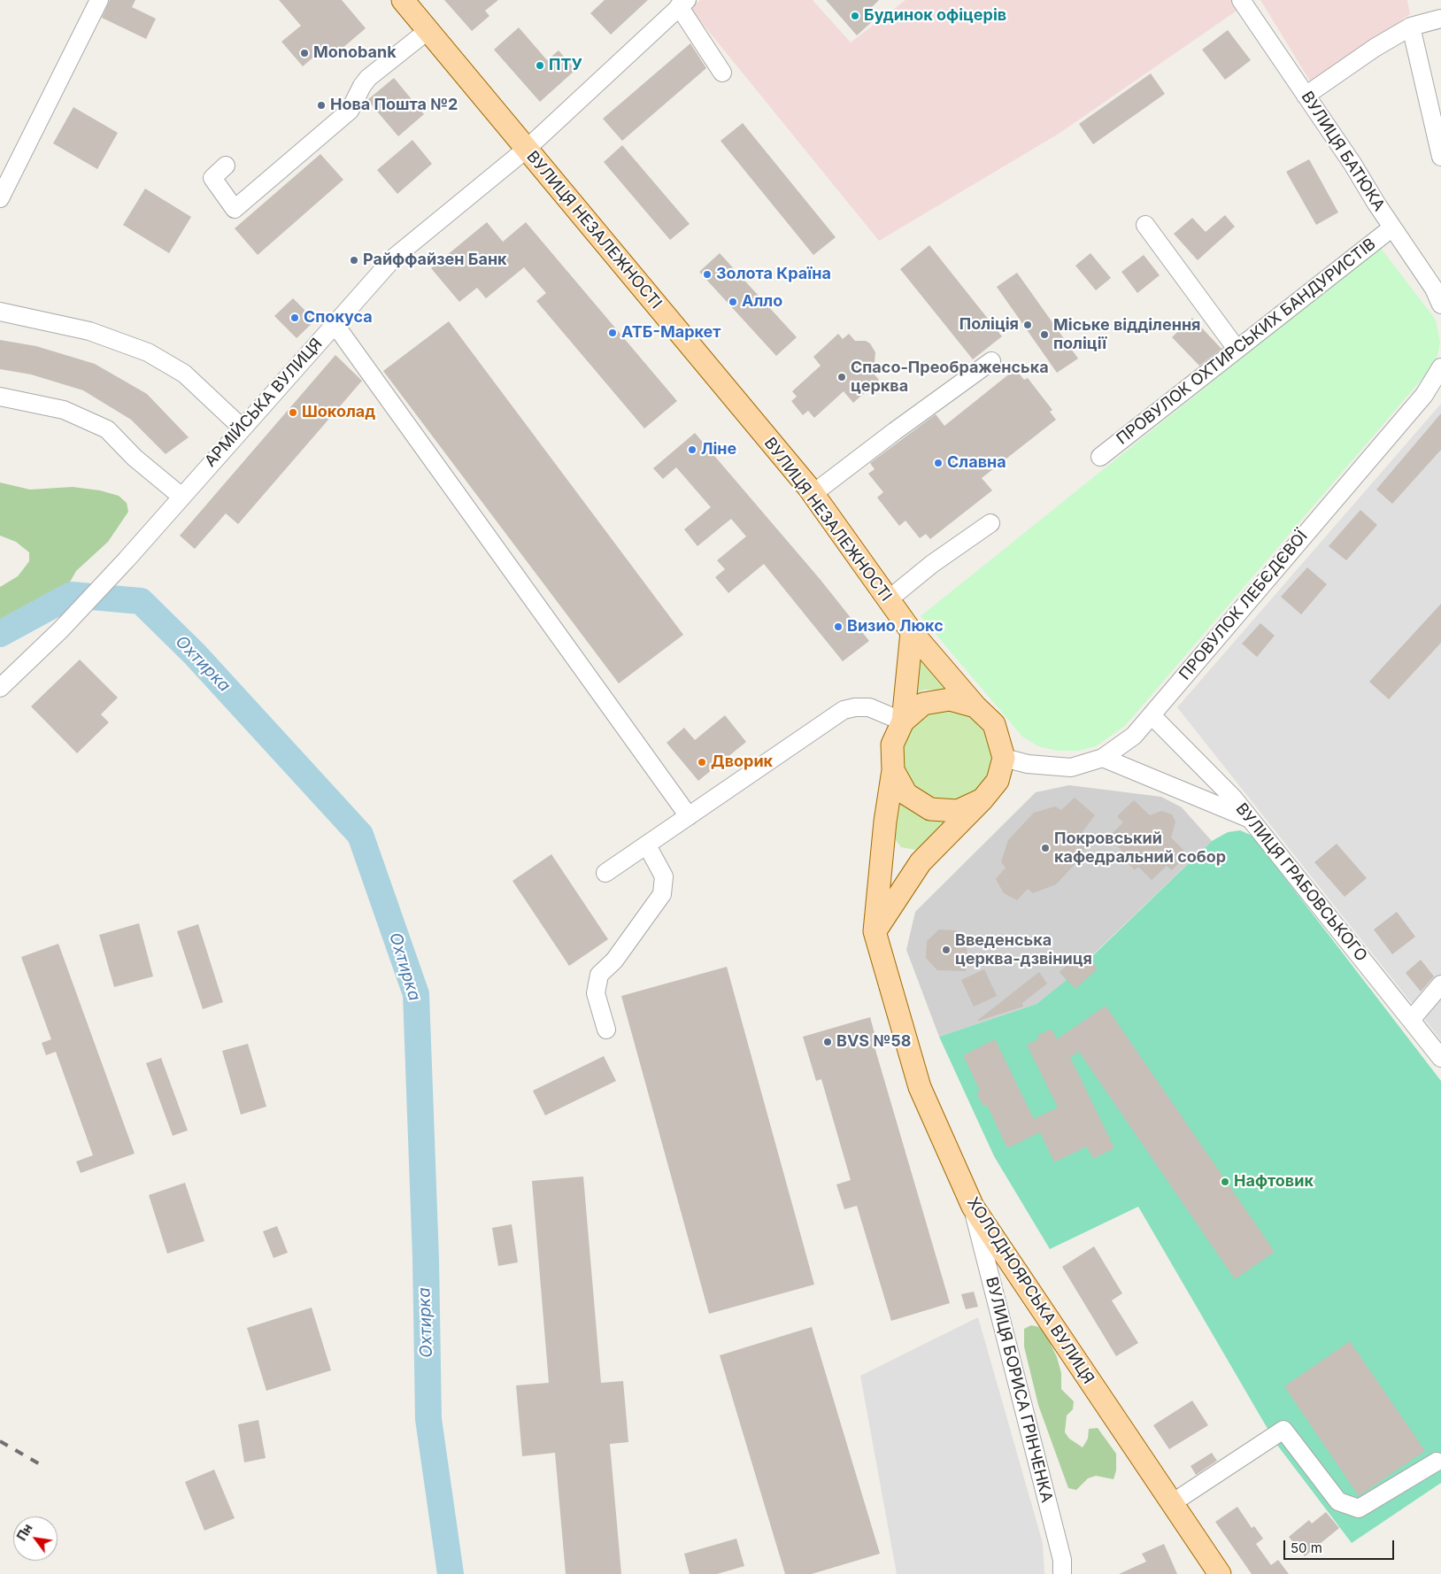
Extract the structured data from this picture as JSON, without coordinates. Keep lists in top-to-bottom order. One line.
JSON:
{"streets":{"main road":["ВУЛИЦЯ НЕЗАЛЕЖНОСТІ","ХОЛОДНОЯРСЬКА ВУЛИЦЯ"],"street":["ВУЛИЦЯ БАТЮКА","ПРОВУЛОК ОХТИРСЬКИХ БАНДУРИСТІВ","АРМІЙСЬКА ВУЛИЦЯ","ПРОВУЛОК ЛЕБЄДЄВОЇ","ВУЛИЦЯ ГРАБОВСЬКОГО","ВУЛИЦЯ БОРИСА ГРІНЧЕНКА"]},"crossings":[["ВУЛИЦЯ БАТЮКА","ПРОВУЛОК ОХТИРСЬКИХ БАНДУРИСТІВ"],["ВУЛИЦЯ НЕЗАЛЕЖНОСТІ","АРМІЙСЬКА ВУЛИЦЯ"],["ВУЛИЦЯ НЕЗАЛЕЖНОСТІ","ПРОВУЛОК ЛЕБЄДЄВОЇ"],["ПРОВУЛОК ЛЕБЄДЄВОЇ","ВУЛИЦЯ ГРАБОВСЬКОГО"],["ХОЛОДНОЯРСЬКА ВУЛИЦЯ","ВУЛИЦЯ БОРИСА ГРІНЧЕНКА"]],"water":["Охтирка"],"places":["Будинок офіцерів","Monobank","ПТУ","Нова Пошта №2","Райффайзен Банк","Золота Країна","Алло","Спокуса","Поліція","АТБ-Маркет","Міське відділення поліції","Спасо-Преображенська церква","Шоколад","Ліне","Славна","Визио Люкс","Дворик","Покровський кафедральний собор","Введенська церква-дзвіниця","BVS №58","Нафтовик"],"scale_bar":"50 m","north":"top left"}
